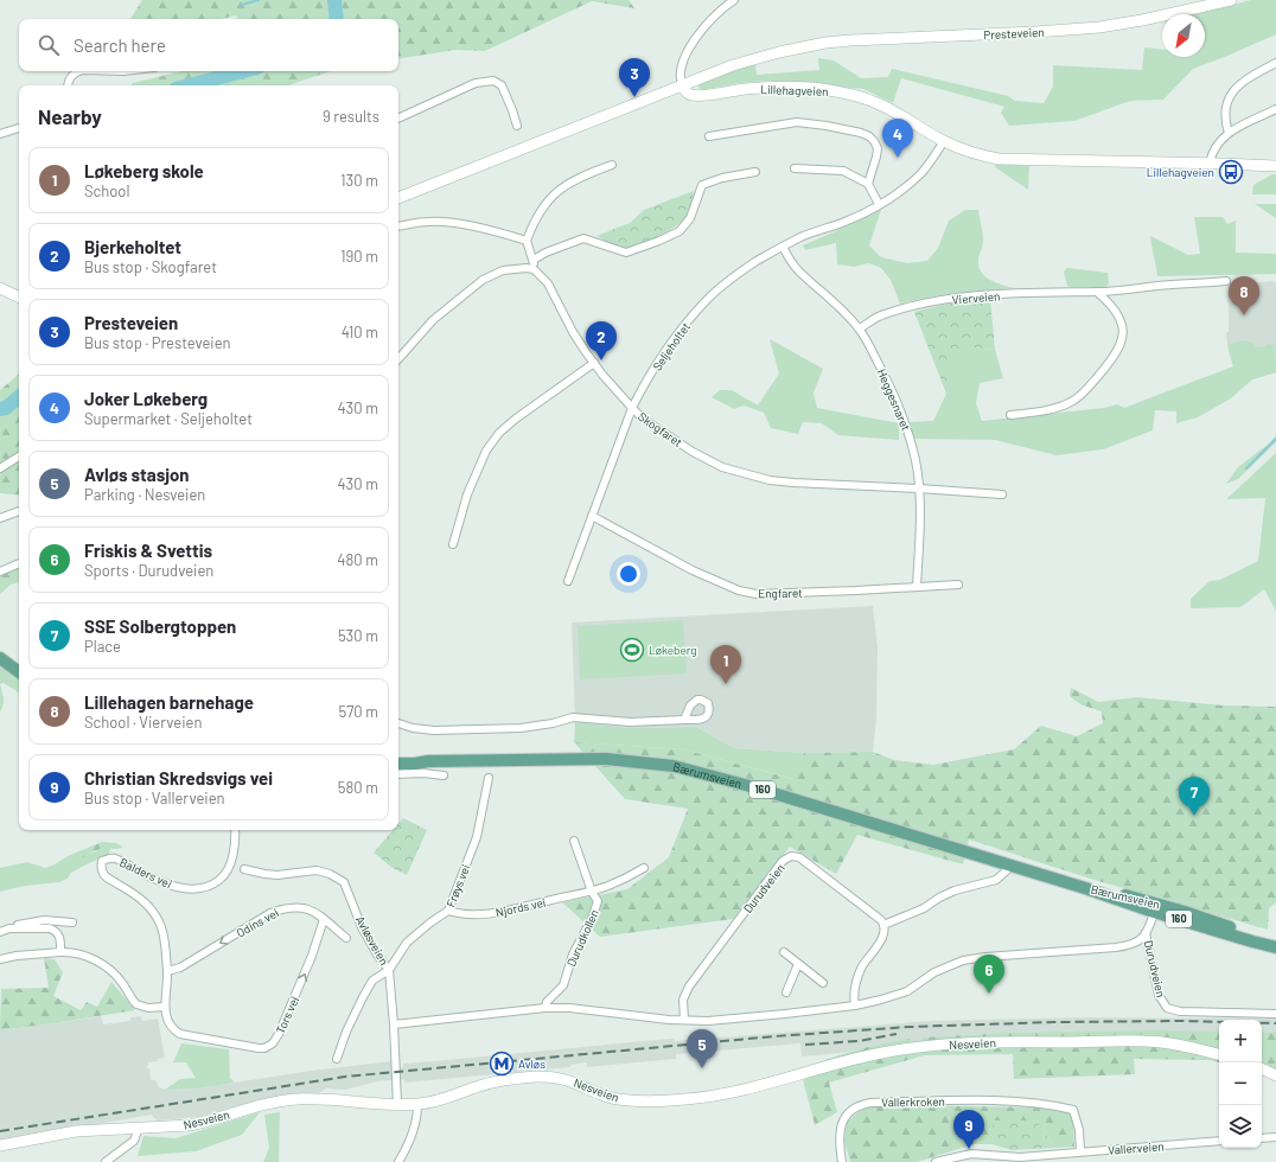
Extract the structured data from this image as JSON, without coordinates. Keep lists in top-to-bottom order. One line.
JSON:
{"streets":{"main road":["Bærumsveien","160"],"street":["Presteveien","Lillehagveien","Vierveien","Seljeholtet","Heggesnaret","Skogfaret","Engfaret","Balders vei","Frøys vei","Durudveien","Njords vei","Odins vei","Durudkollen","Avløsveien","Tors vei","Nesveien","Vallerkroken","Vallerveien"]},"crossings":[["Presteveien","Lillehagveien"],["Lillehagveien","Seljeholtet"],["Vierveien","Heggesnaret"],["Seljeholtet","Heggesnaret"],["Seljeholtet","Skogfaret"],["Seljeholtet","Engfaret"],["Heggesnaret","Skogfaret"],["Heggesnaret","Engfaret"],["Bærumsveien","Durudveien"],["Balders vei","Odins vei"],["Balders vei","Tors vei"],["Frøys vei","Njords vei"],["Frøys vei","Avløsveien"],["Durudveien","Durudkollen"],["Durudveien","Avløsveien"],["Njords vei","Durudkollen"],["Odins vei","Tors vei"],["Avløsveien","Nesveien"],["Vallerkroken","Vallerveien"]],"one_way":["Odins vei"],"places":{"bus stop":["Lillehagveien"],"sports":["Løkeberg"],"metro station":["Avløs"]},"north":"bottom left","page":{"search":"Search here","pins":["3","4","8","2","1","7","6","5","9"],"heading":["Nearby","9 results"],"list":[{"mark":"1","name":"Løkeberg skole","note":"School","value":"130 m"},{"mark":"2","name":"Bjerkeholtet","note":"Bus stop · Skogfaret","value":"190 m"},{"mark":"3","name":"Presteveien","note":"Bus stop · Presteveien","value":"410 m"},{"mark":"4","name":"Joker Løkeberg","note":"Supermarket · Seljeholtet","value":"430 m"},{"mark":"5","name":"Avløs stasjon","note":"Parking · Nesveien","value":"430 m"},{"mark":"6","name":"Friskis & Svettis","note":"Sports · Durudveien","value":"480 m"},{"mark":"7","name":"SSE Solbergtoppen","note":"Place","value":"530 m"},{"mark":"8","name":"Lillehagen barnehage","note":"School · Vierveien","value":"570 m"},{"mark":"9","name":"Christian Skredsvigs vei","note":"Bus stop · Vallerveien","value":"580 m"}],"map_buttons":["+","−"]}}
